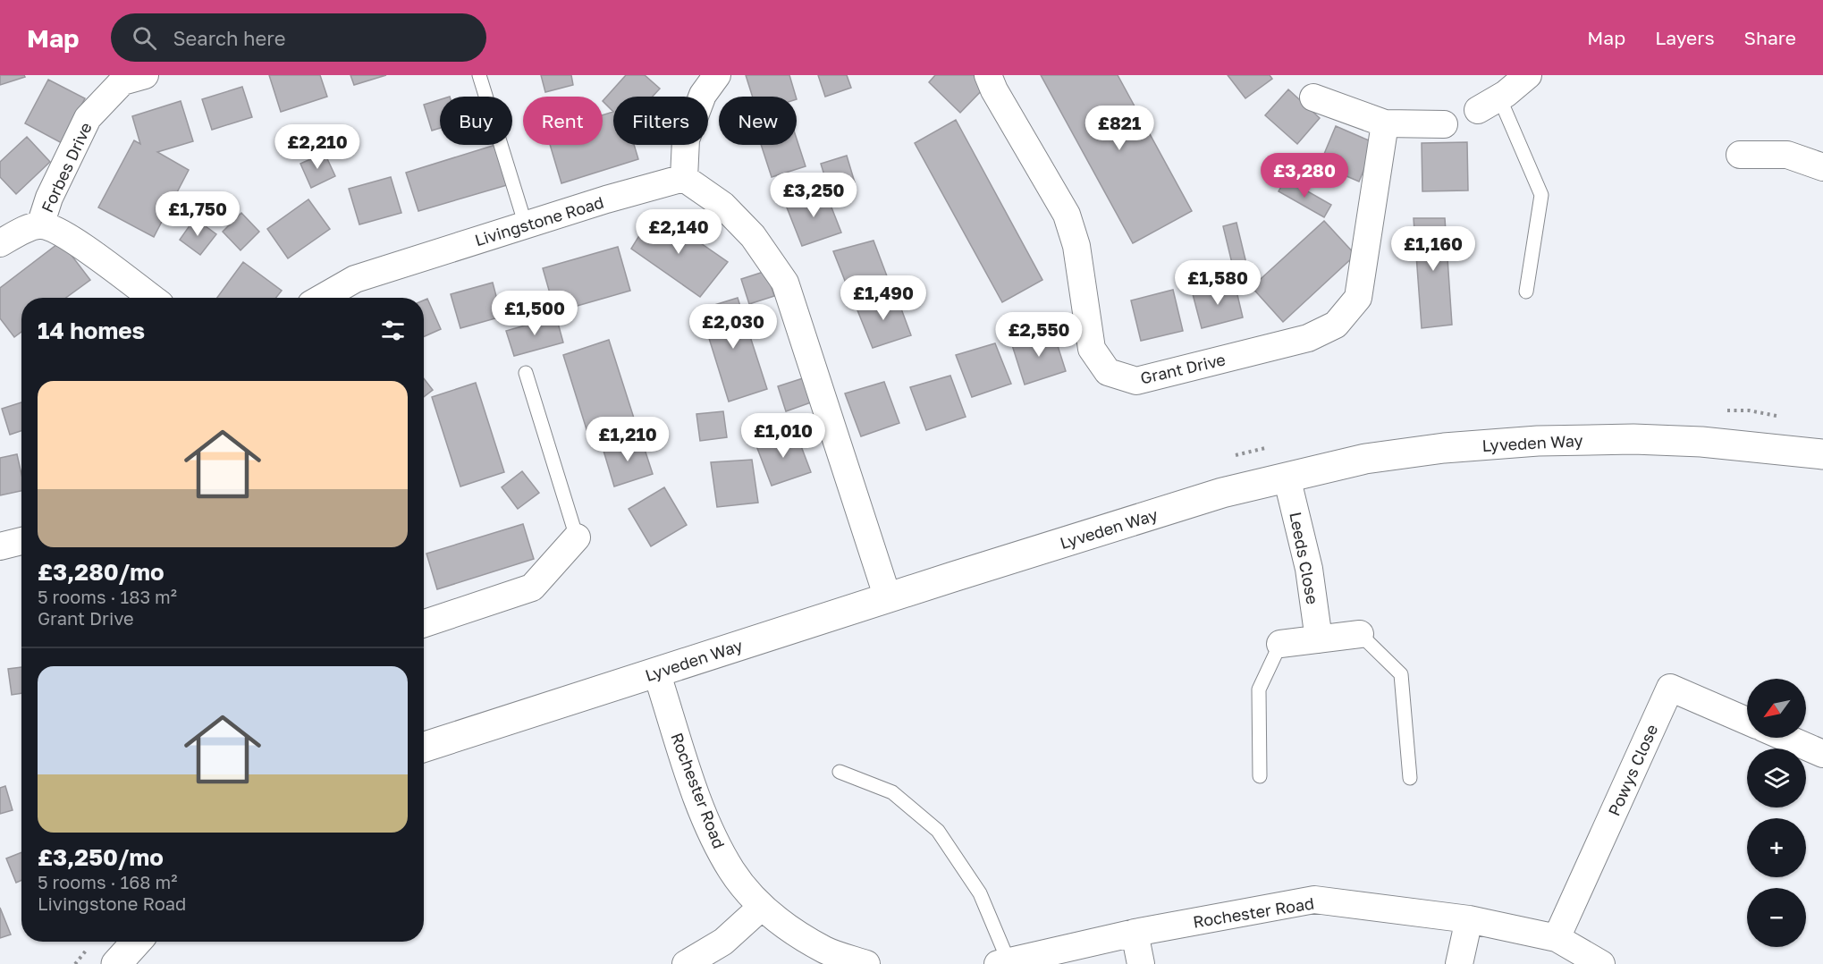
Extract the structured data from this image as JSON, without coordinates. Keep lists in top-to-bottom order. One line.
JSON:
{"streets":{"street":["Forbes Drive","Livingstone Road","Grant Drive","Lyveden Way","Leeds Close","Powys Close","Rochester Road"]},"crossings":[["Lyveden Way","Leeds Close"],["Lyveden Way","Rochester Road"],["Powys Close","Rochester Road"]],"north":"bottom left","page":{"header":"Map","search":"Search here","nav":["Map","Layers","Share"],"chip":["Buy","Rent","Filters","New"],"price":["£821","£2,210","£3,280","£3,250","£1,750","£2,140","£1,160","£1,580","£1,490","£1,500","£2,030","£2,550","£1,010","£1,210"],"heading":"14 homes","list":[{"name":"£3,280/mo","note":"5 rooms · 183 m² · Grant Drive"},{"name":"£3,250/mo","note":"5 rooms · 168 m² · Livingstone Road"}],"map_buttons":["+","−"]}}
